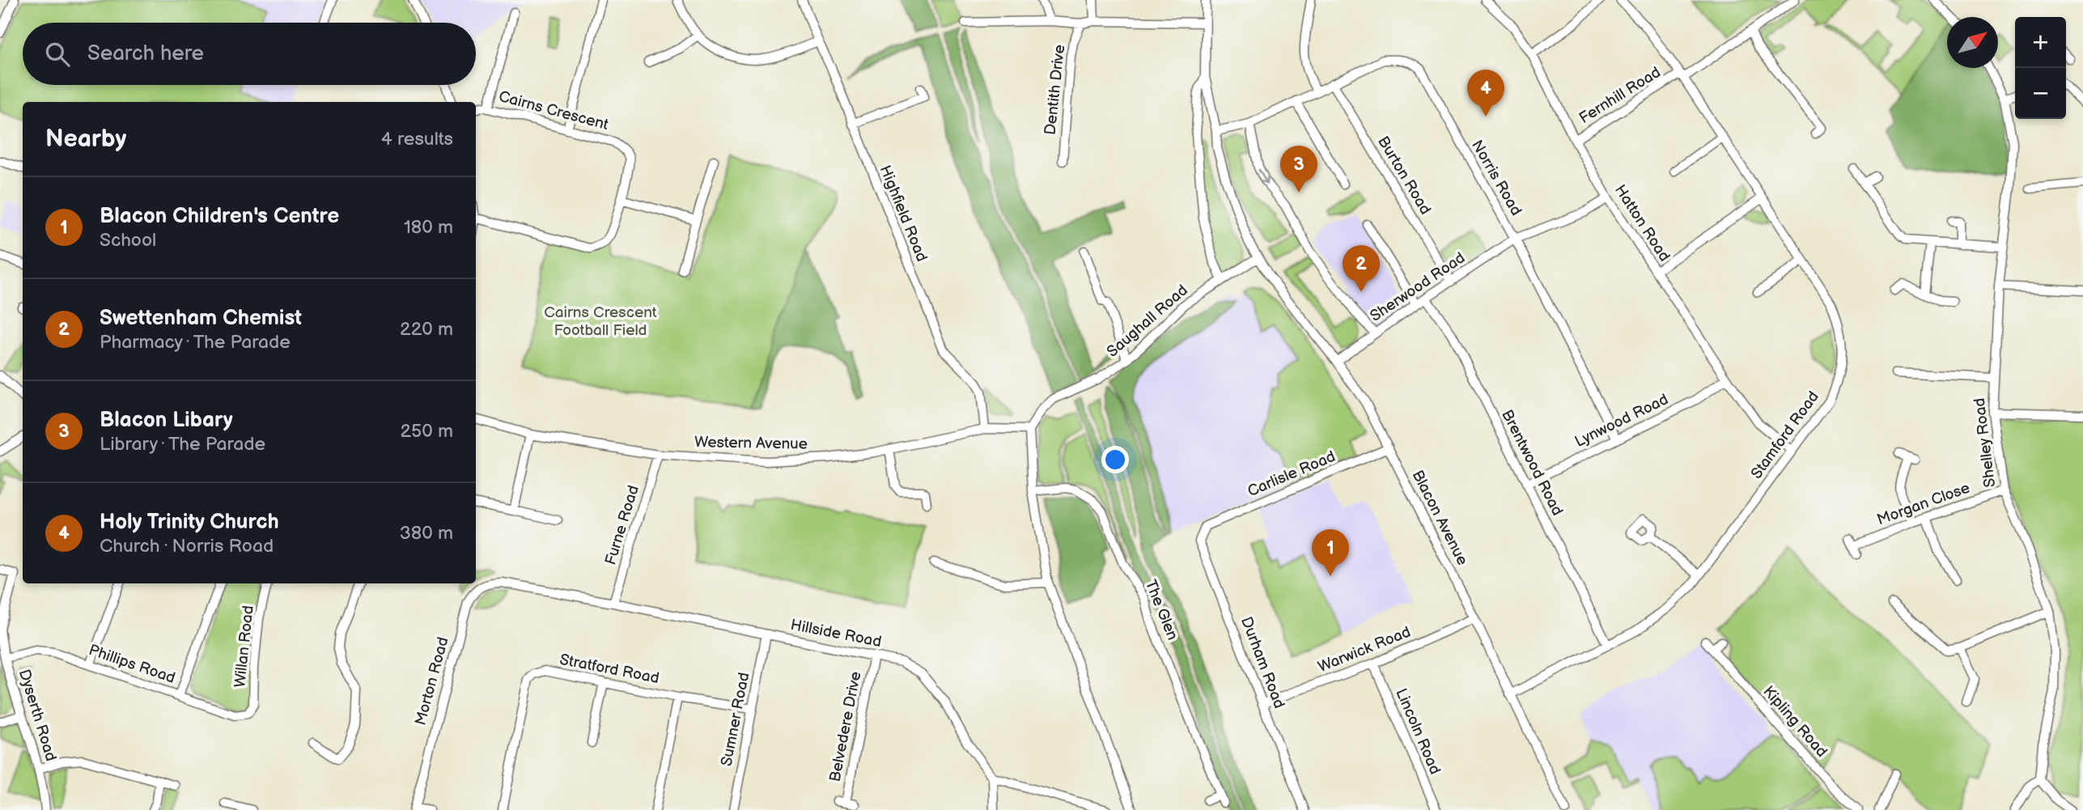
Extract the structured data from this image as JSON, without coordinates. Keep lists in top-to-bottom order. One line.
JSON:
{"streets":{"street":["Dentith Drive","Fernhill Road","Cairns Crescent","Burton Road","Norris Road","Highfield Road","Hatton Road","Sherwood Road","Saughall Road","Lynwood Road","Stamford Road","Shelley Road","Western Avenue","Brentwood Road","Carlisle Road","Morgan Close","Blacon Avenue","Furne Road","The Glen","Hillside Road","Willan Road","Warwick Road","Durham Road","Phillips Road","Stratford Road","Morton Road","Dyserth Road","Sumner Road","Kipling Road","Belvedere Drive","Lincoln Road"]},"crossings":[["Fernhill Road","Hatton Road"],["Fernhill Road","Stamford Road"],["Burton Road","Norris Road"],["Burton Road","Sherwood Road"],["Norris Road","Sherwood Road"],["Norris Road","Lynwood Road"],["Highfield Road","Western Avenue"],["Hatton Road","Sherwood Road"],["Hatton Road","Lynwood Road"],["Hatton Road","Stamford Road"],["Sherwood Road","Brentwood Road"],["Sherwood Road","Blacon Avenue"],["Saughall Road","Western Avenue"],["Saughall Road","Blacon Avenue"],["Lynwood Road","Brentwood Road"],["Stamford Road","Brentwood Road"],["Stamford Road","Blacon Avenue"],["Shelley Road","Morgan Close"],["Western Avenue","Furne Road"],["Carlisle Road","Blacon Avenue"],["Carlisle Road","Durham Road"],["Blacon Avenue","Warwick Road"],["Furne Road","Hillside Road"],["Hillside Road","Morton Road"],["Hillside Road","Sumner Road"],["Hillside Road","Belvedere Drive"],["Willan Road","Phillips Road"],["Warwick Road","Durham Road"],["Warwick Road","Lincoln Road"],["Phillips Road","Dyserth Road"],["Stratford Road","Sumner Road"]],"parks":["Cairns Crescent Football Field"],"north":"top right","page":{"map_buttons":["+","−"],"search":"Search here","pins":["4","3","2","1"],"heading":["Nearby","4 results"],"list":[{"mark":"1","name":"Blacon Children's Centre","note":"School","value":"180 m"},{"mark":"2","name":"Swettenham Chemist","note":"Pharmacy · The Parade","value":"220 m"},{"mark":"3","name":"Blacon Libary","note":"Library · The Parade","value":"250 m"},{"mark":"4","name":"Holy Trinity Church","note":"Church · Norris Road","value":"380 m"}]}}
